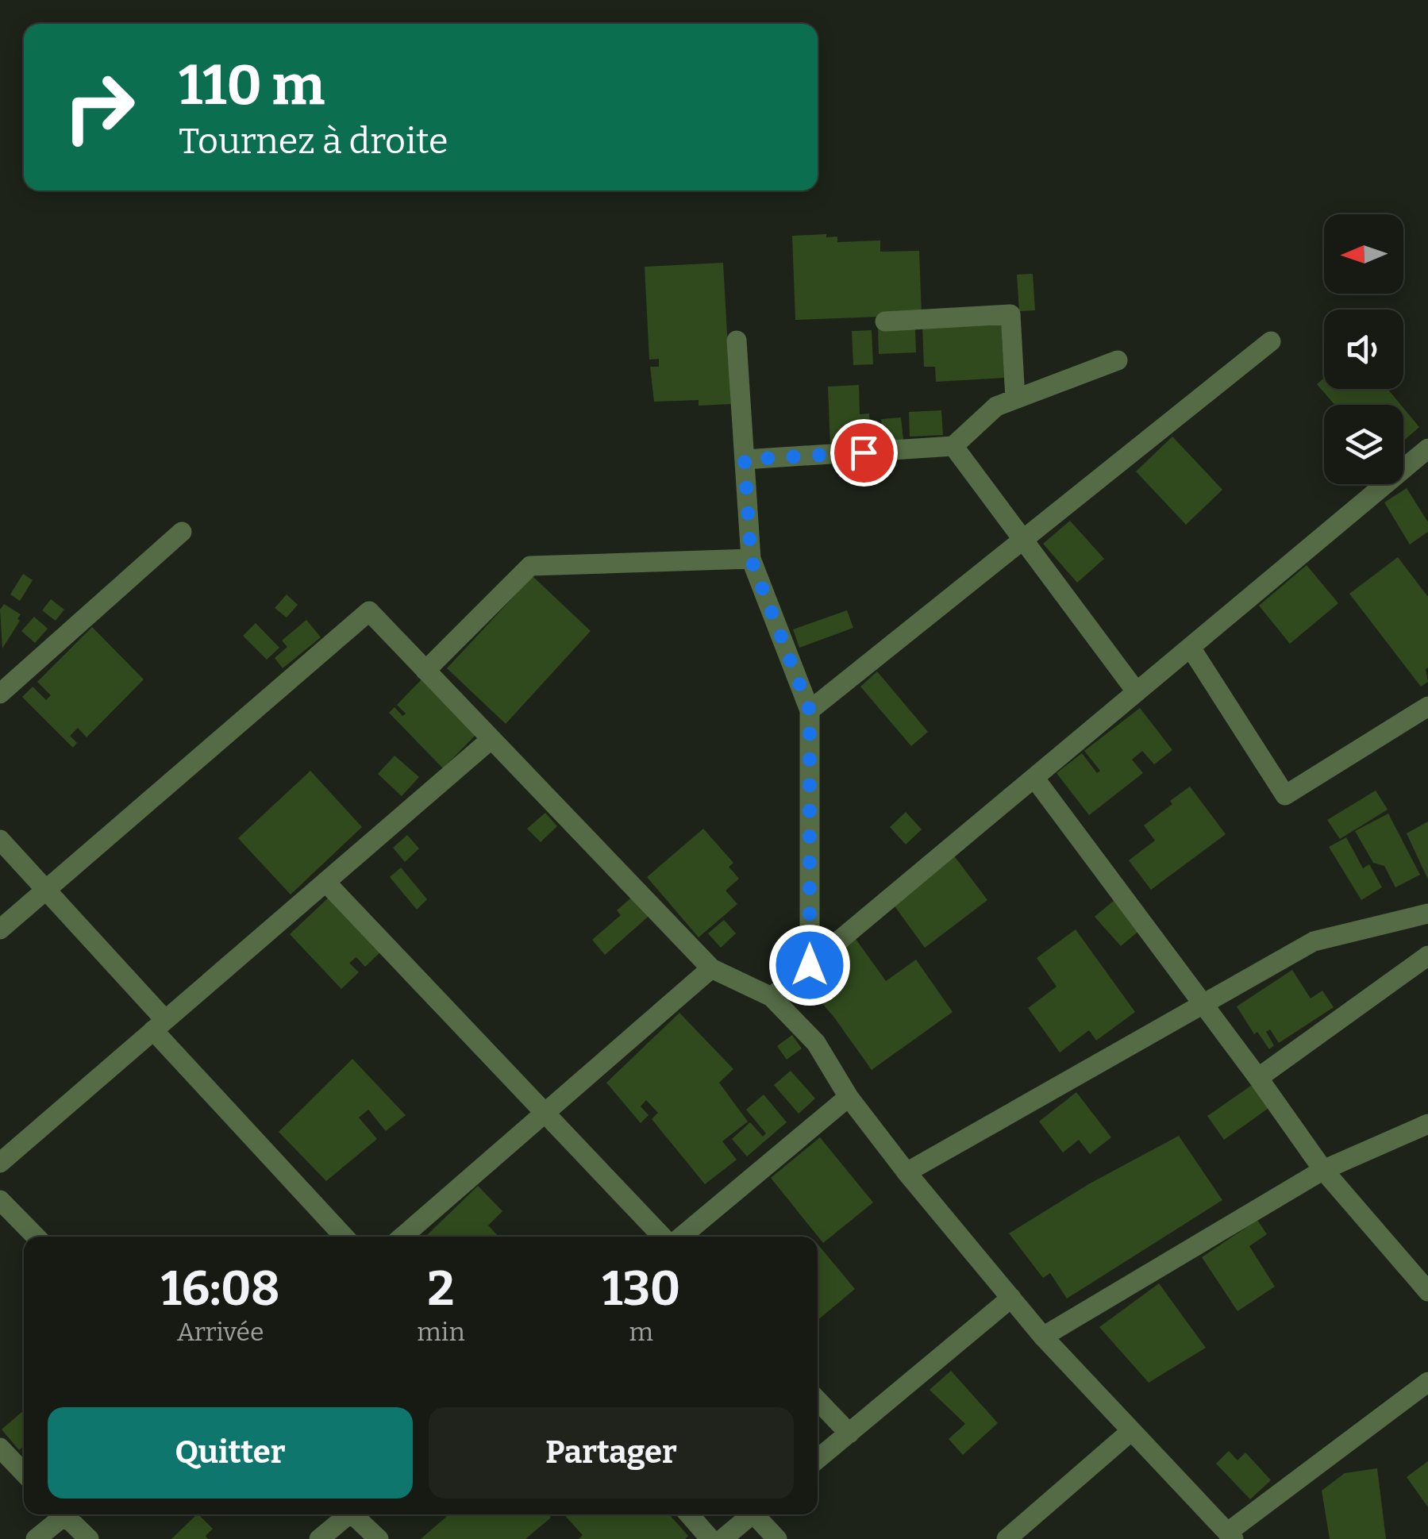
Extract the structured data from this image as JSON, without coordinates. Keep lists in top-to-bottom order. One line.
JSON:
{"north":"left","page":{"turn":["110 m","Tournez à droite"],"eta":["16:08","Arrivée","2","min","130","m"],"buttons":["Quitter","Partager"]}}
